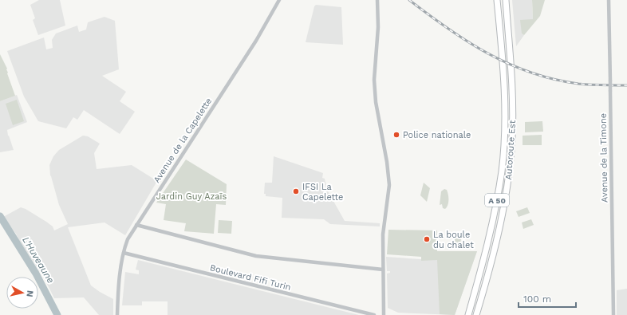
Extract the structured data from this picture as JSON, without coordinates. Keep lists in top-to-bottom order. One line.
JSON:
{"streets":{"highway":["Autoroute Est","A 50"],"street":["Avenue de la Capelette","Avenue de la Timone","Boulevard Fifi Turin"]},"crossings":[["Avenue de la Capelette","Boulevard Fifi Turin"]],"water":["L'Huveaune"],"parks":["Jardin Guy Azaïs"],"places":["Police nationale","IFSI La Capelette","La boule du chalet"],"scale_bar":"100 m","north":"right"}
